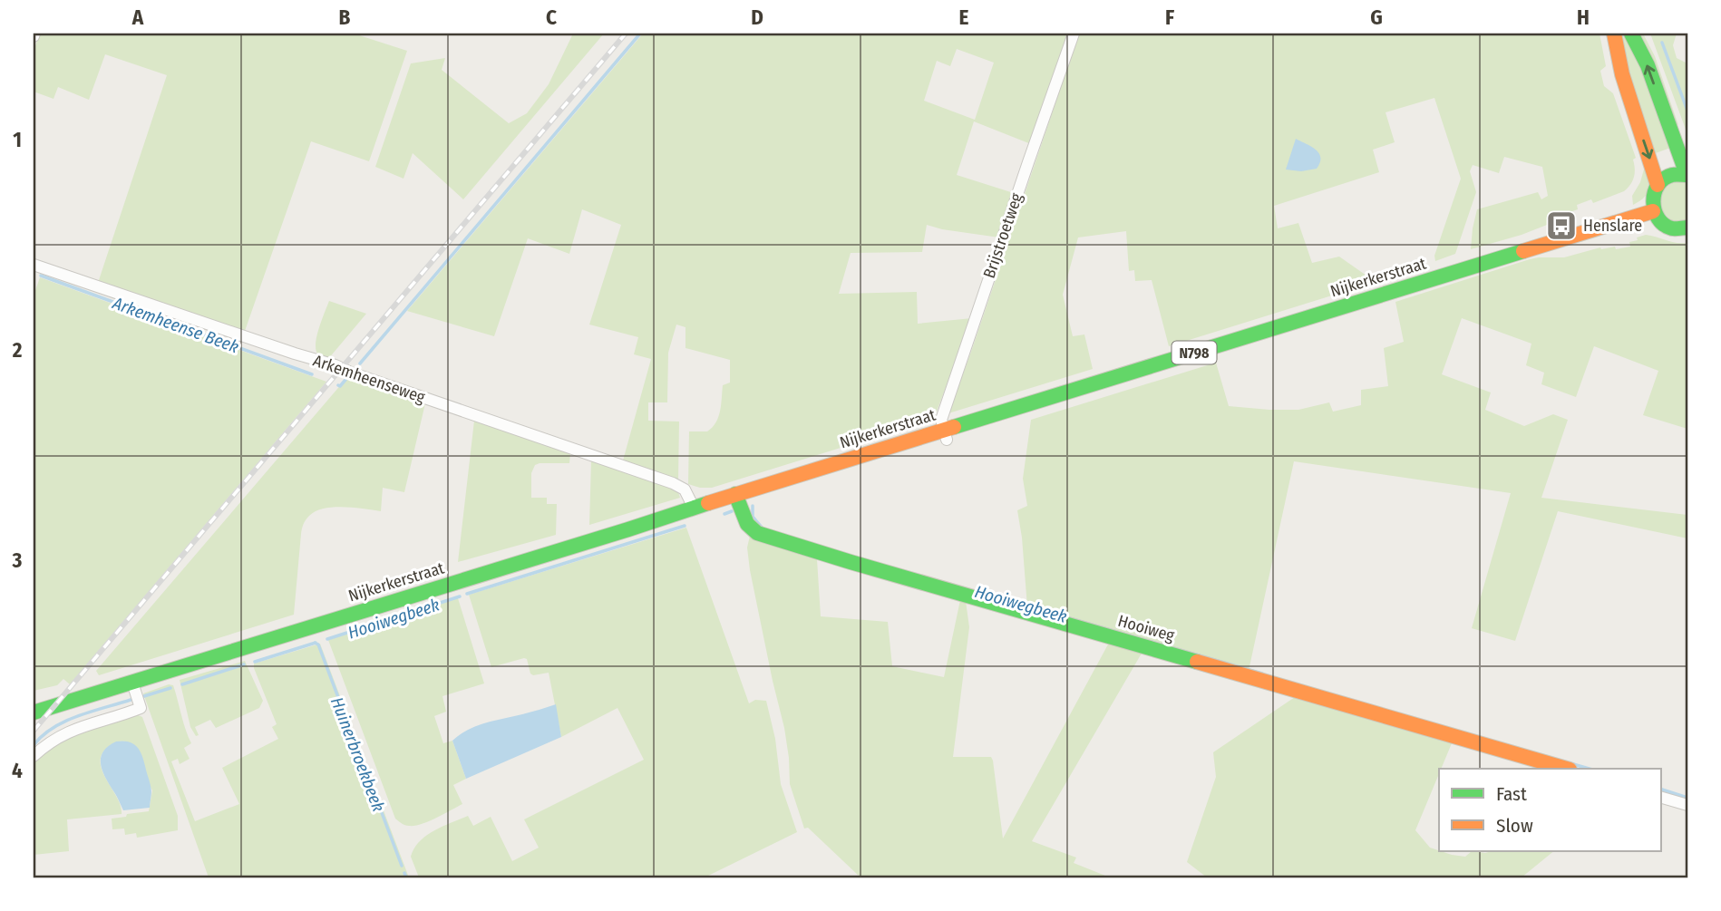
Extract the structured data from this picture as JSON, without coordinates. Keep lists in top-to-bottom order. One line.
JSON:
{"streets":{"main road":["Nijkerkerstraat","N798","Hooiweg"],"street":["Brijstroetweg","Arkemheenseweg"]},"crossings":[["Brijstroetweg","Nijkerkerstraat"],["Nijkerkerstraat","Arkemheenseweg"],["Nijkerkerstraat","Hooiweg"]],"water":["Arkemheense Beek","Hooiwegbeek","Huinerbroekbeek"],"places":{"bus stop":["Henslare"]},"legend":["Fast","Slow"],"grid":{"columns":["A","B","C","D","E","F","G","H"],"rows":["1","2","3","4"]}}
